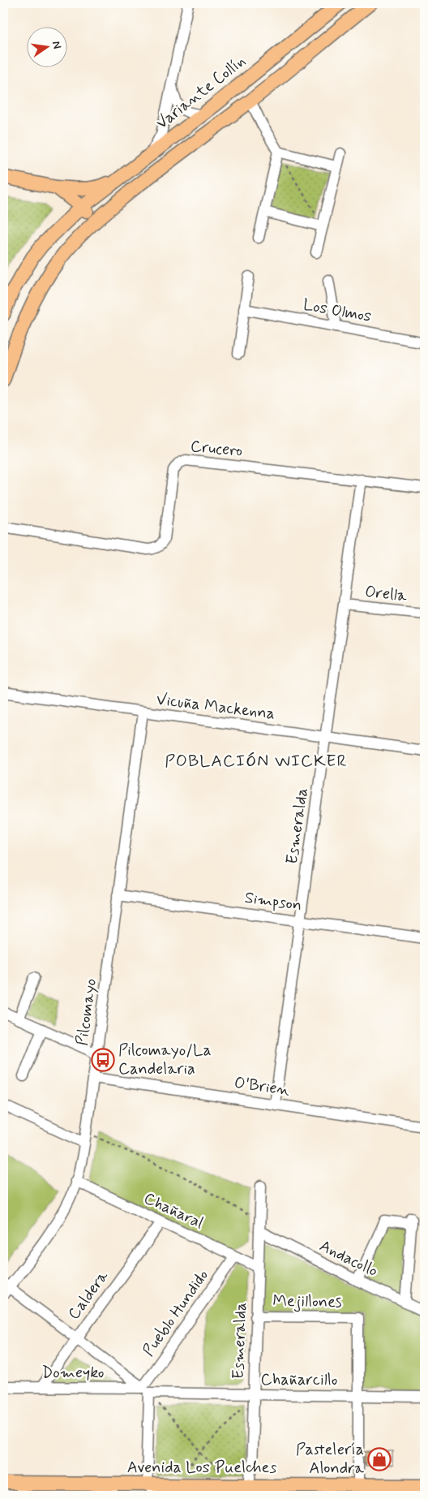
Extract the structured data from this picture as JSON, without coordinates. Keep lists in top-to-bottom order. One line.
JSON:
{"streets":{"main road":["Variante Collín","Avenida Los Puelches"],"street":["Los Olmos","Crucero","Orella","Vicuña Mackenna","Esmeralda","Simpson","Pilcomayo","O'Brien","Chañaral","Andacollo","Caldera","Mejillones","Pueblo Hundido","Domeyko","Chañarcillo"]},"crossings":[["Crucero","Esmeralda"],["Orella","Esmeralda"],["Vicuña Mackenna","Esmeralda"],["Vicuña Mackenna","Pilcomayo"],["Esmeralda","Simpson"],["Esmeralda","O'Brien"],["Esmeralda","Chañaral"],["Esmeralda","Andacollo"],["Esmeralda","Mejillones"],["Esmeralda","Chañarcillo"],["Esmeralda","Avenida Los Puelches"],["Simpson","Pilcomayo"],["Pilcomayo","O'Brien"],["Pilcomayo","Chañaral"],["Chañaral","Caldera"],["Chañaral","Pueblo Hundido"],["Caldera","Domeyko"],["Mejillones","Chañarcillo"],["Pueblo Hundido","Domeyko"],["Pueblo Hundido","Chañarcillo"],["Domeyko","Chañarcillo"]],"districts":["POBLACIÓN WICKER"],"places":{"bus stop":["Pilcomayo/La Candelaria"],"shop":["Pastelería Alondra"]},"north":"right"}
